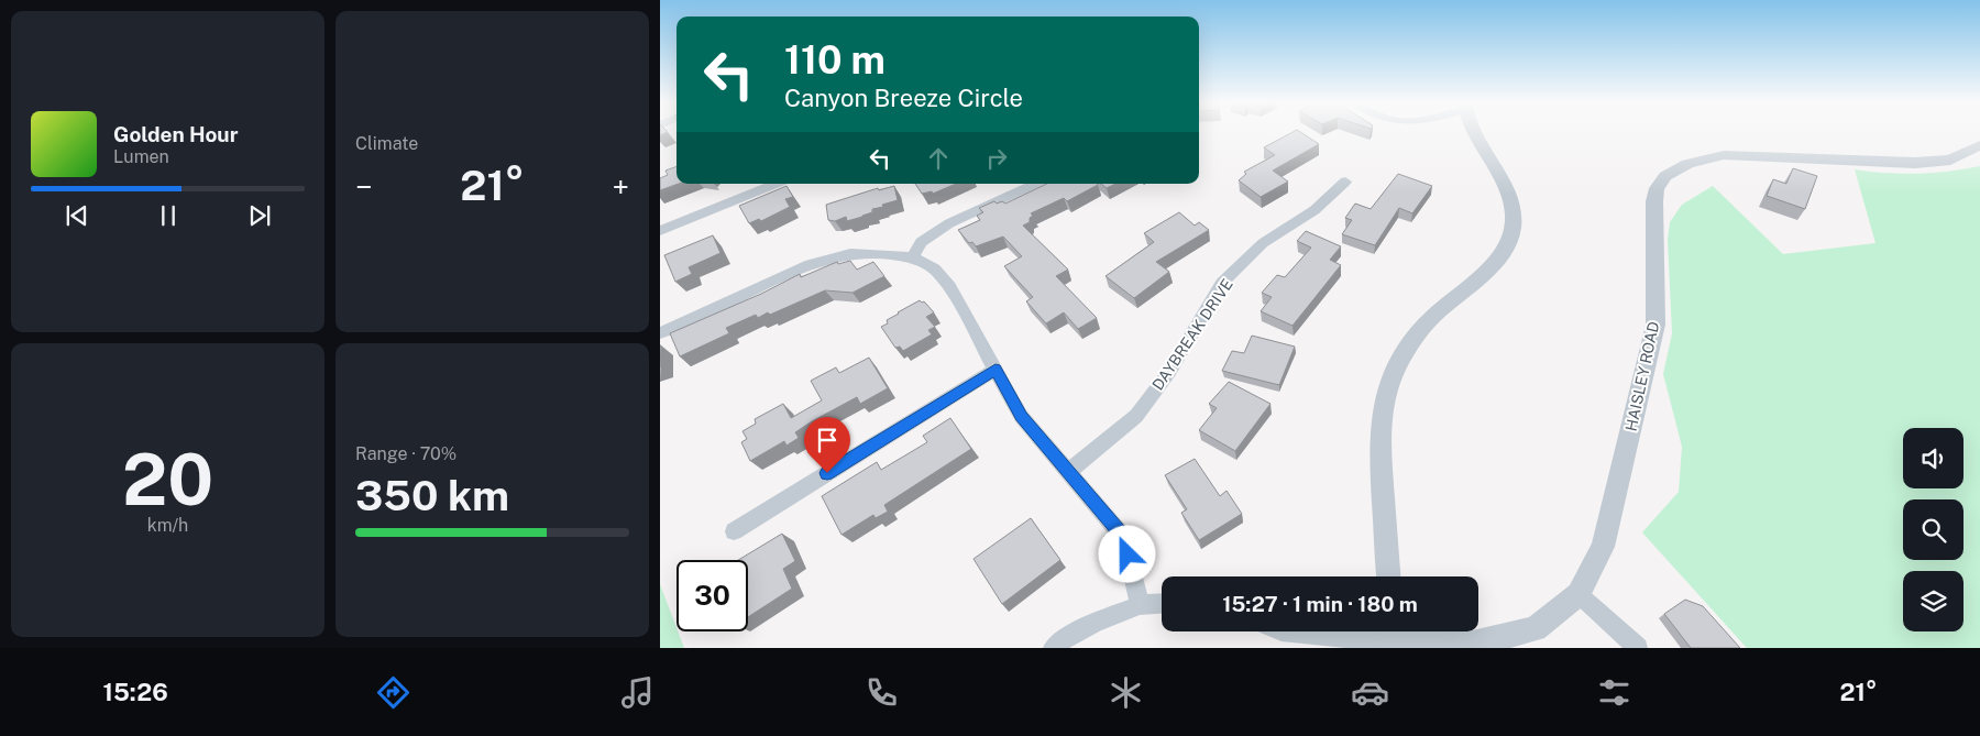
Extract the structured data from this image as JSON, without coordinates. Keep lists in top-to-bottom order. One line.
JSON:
{"streets":{"street":["DAYBREAK DRIVE","HAISLEY ROAD"]},"page":{"tile":["Climate",["20","km/h"],["Range · 70%","350 km"]],"turn":["110 m","Canyon Breeze Circle"],"song":["Golden Hour","Lumen"],"heat":["−","21°","+"],"limit":"30","trip":"15:27 · 1 min · 180 m","tabs":["15:26","21°"]}}
